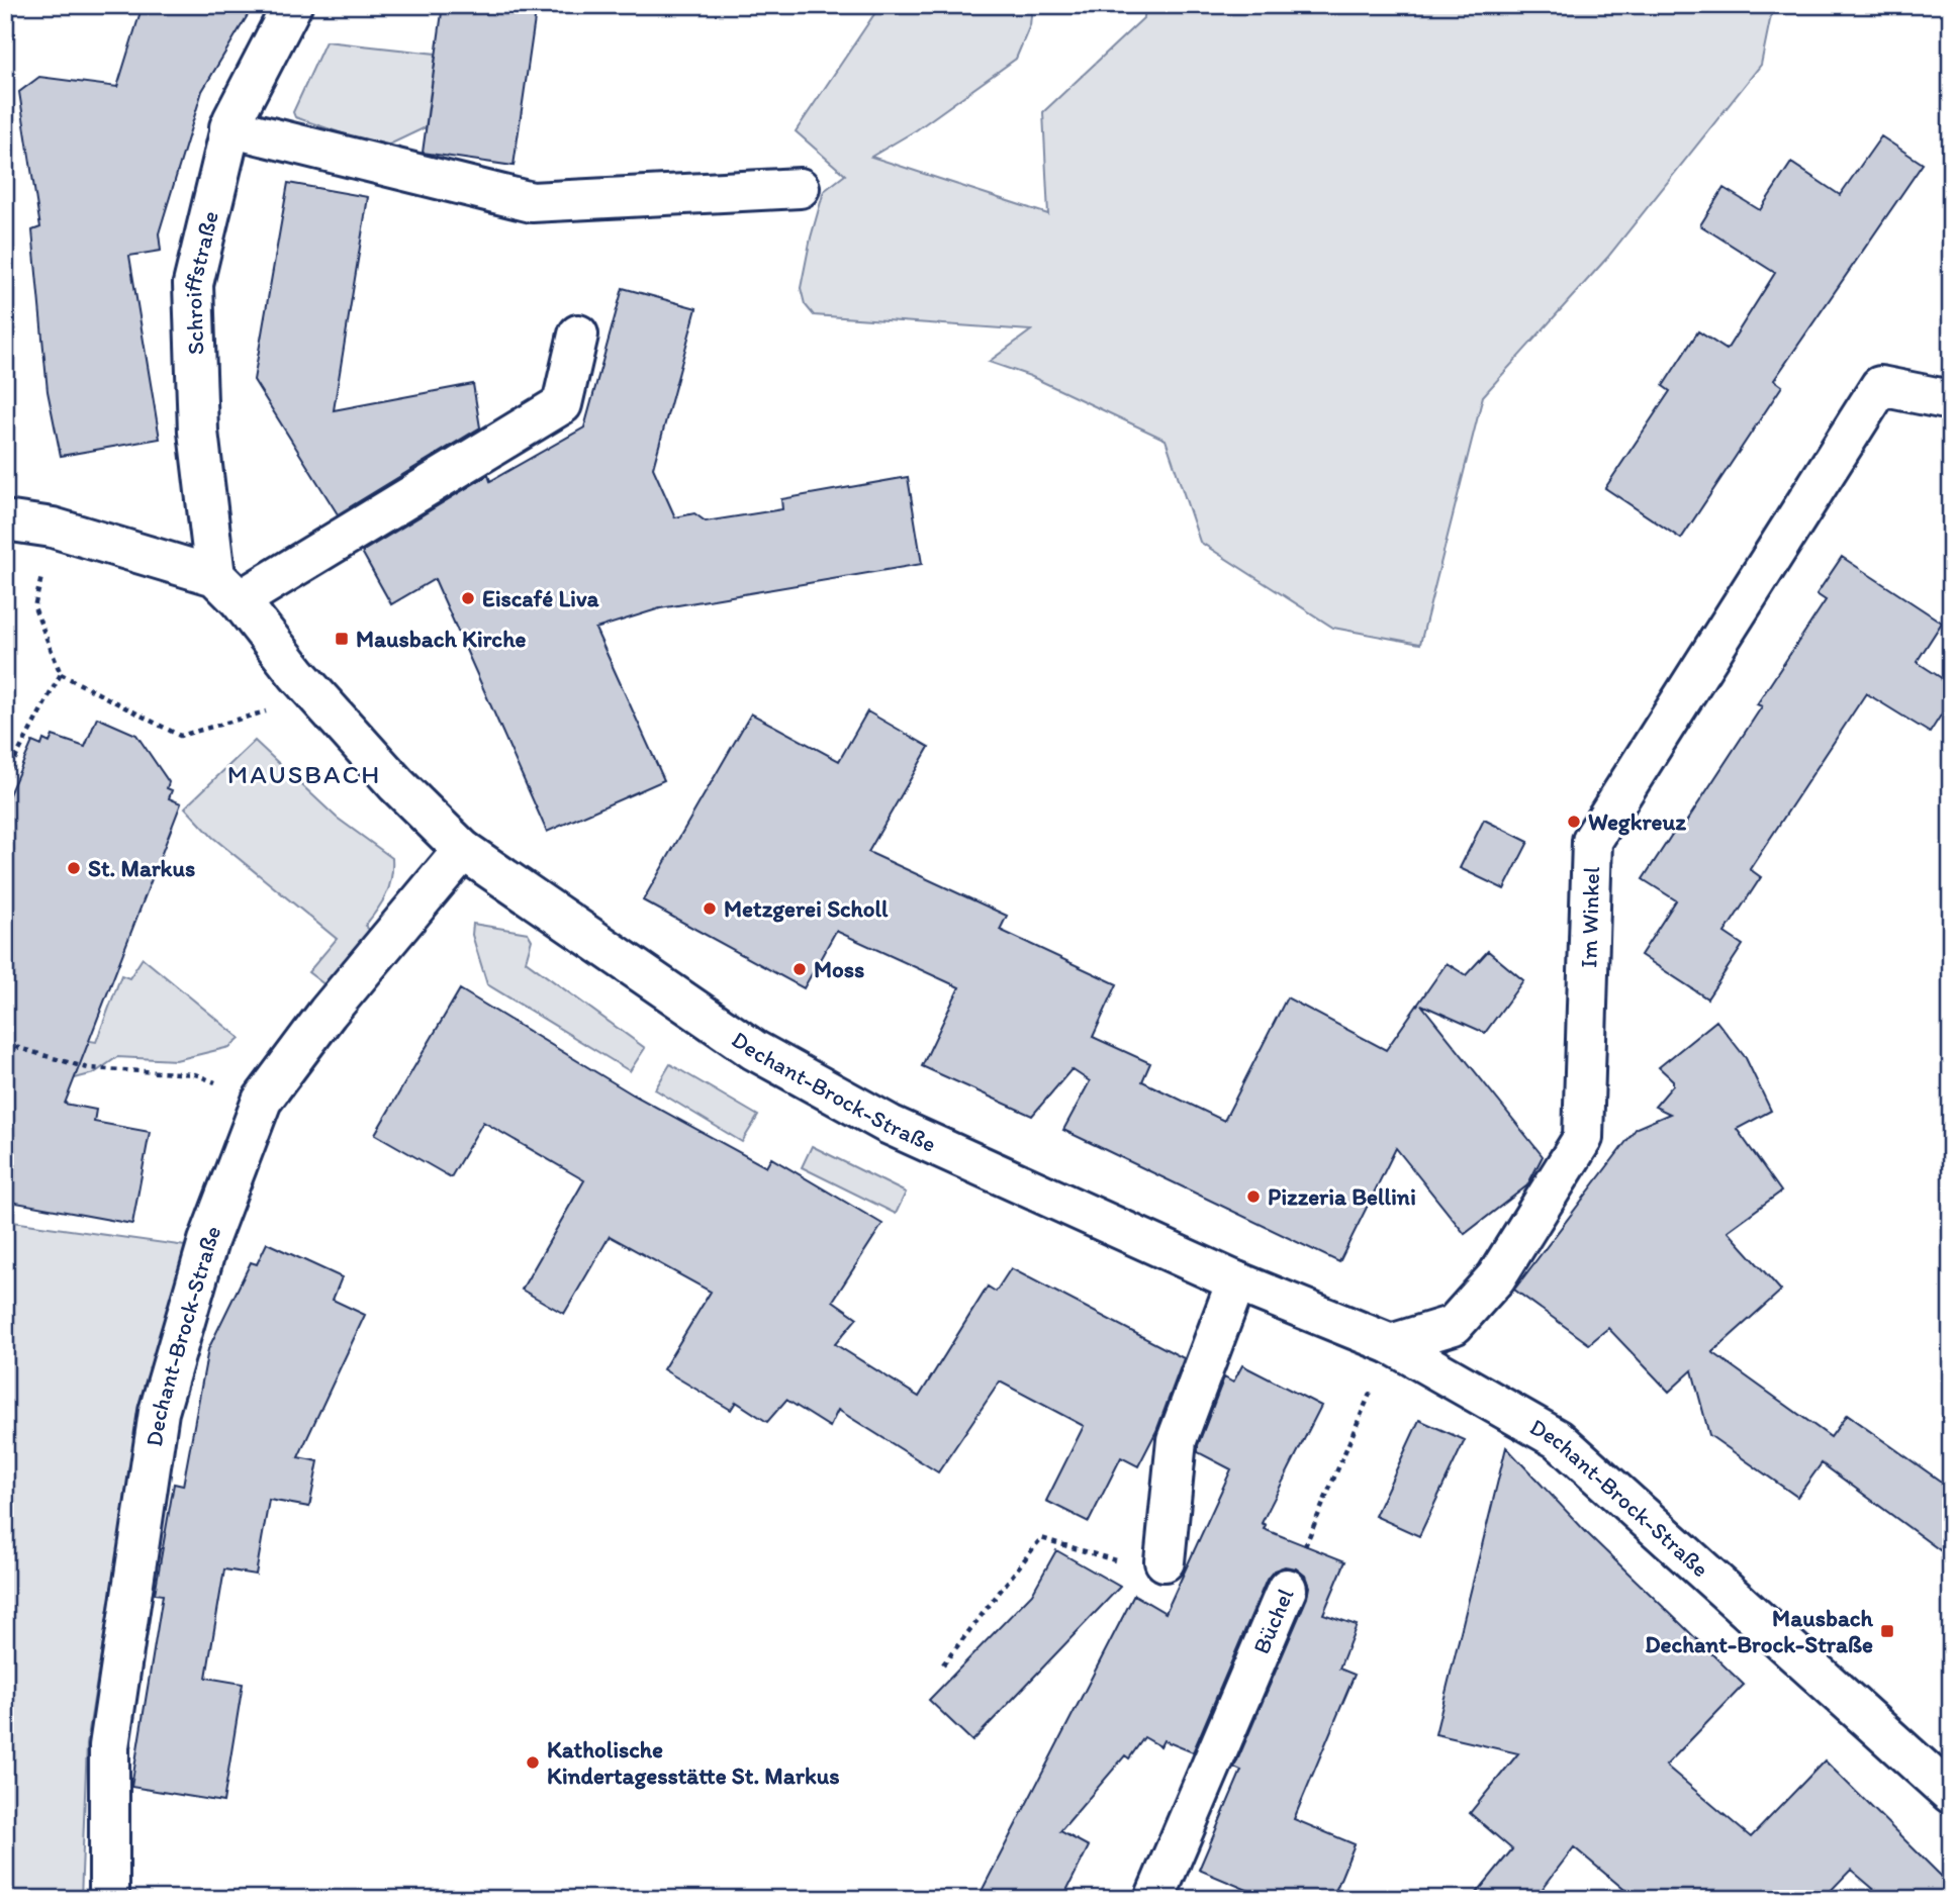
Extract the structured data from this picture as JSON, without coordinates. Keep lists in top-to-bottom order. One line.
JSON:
{"streets":{"street":["Schroiffstraße","Im Winkel","Dechant-Brock-Straße","Büchel"]},"crossings":[["Schroiffstraße","Dechant-Brock-Straße"],["Im Winkel","Dechant-Brock-Straße"],["Im Winkel","Büchel"],["Dechant-Brock-Straße","Büchel"]],"districts":["MAUSBACH"],"places":{"other":["Eiscafé Liva","Wegkreuz","St. Markus","Metzgerei Scholl","Moss","Pizzeria Bellini","Katholische Kindertagesstätte St. Markus"],"transit":["Mausbach Kirche","Mausbach Dechant-Brock-Straße"]}}
